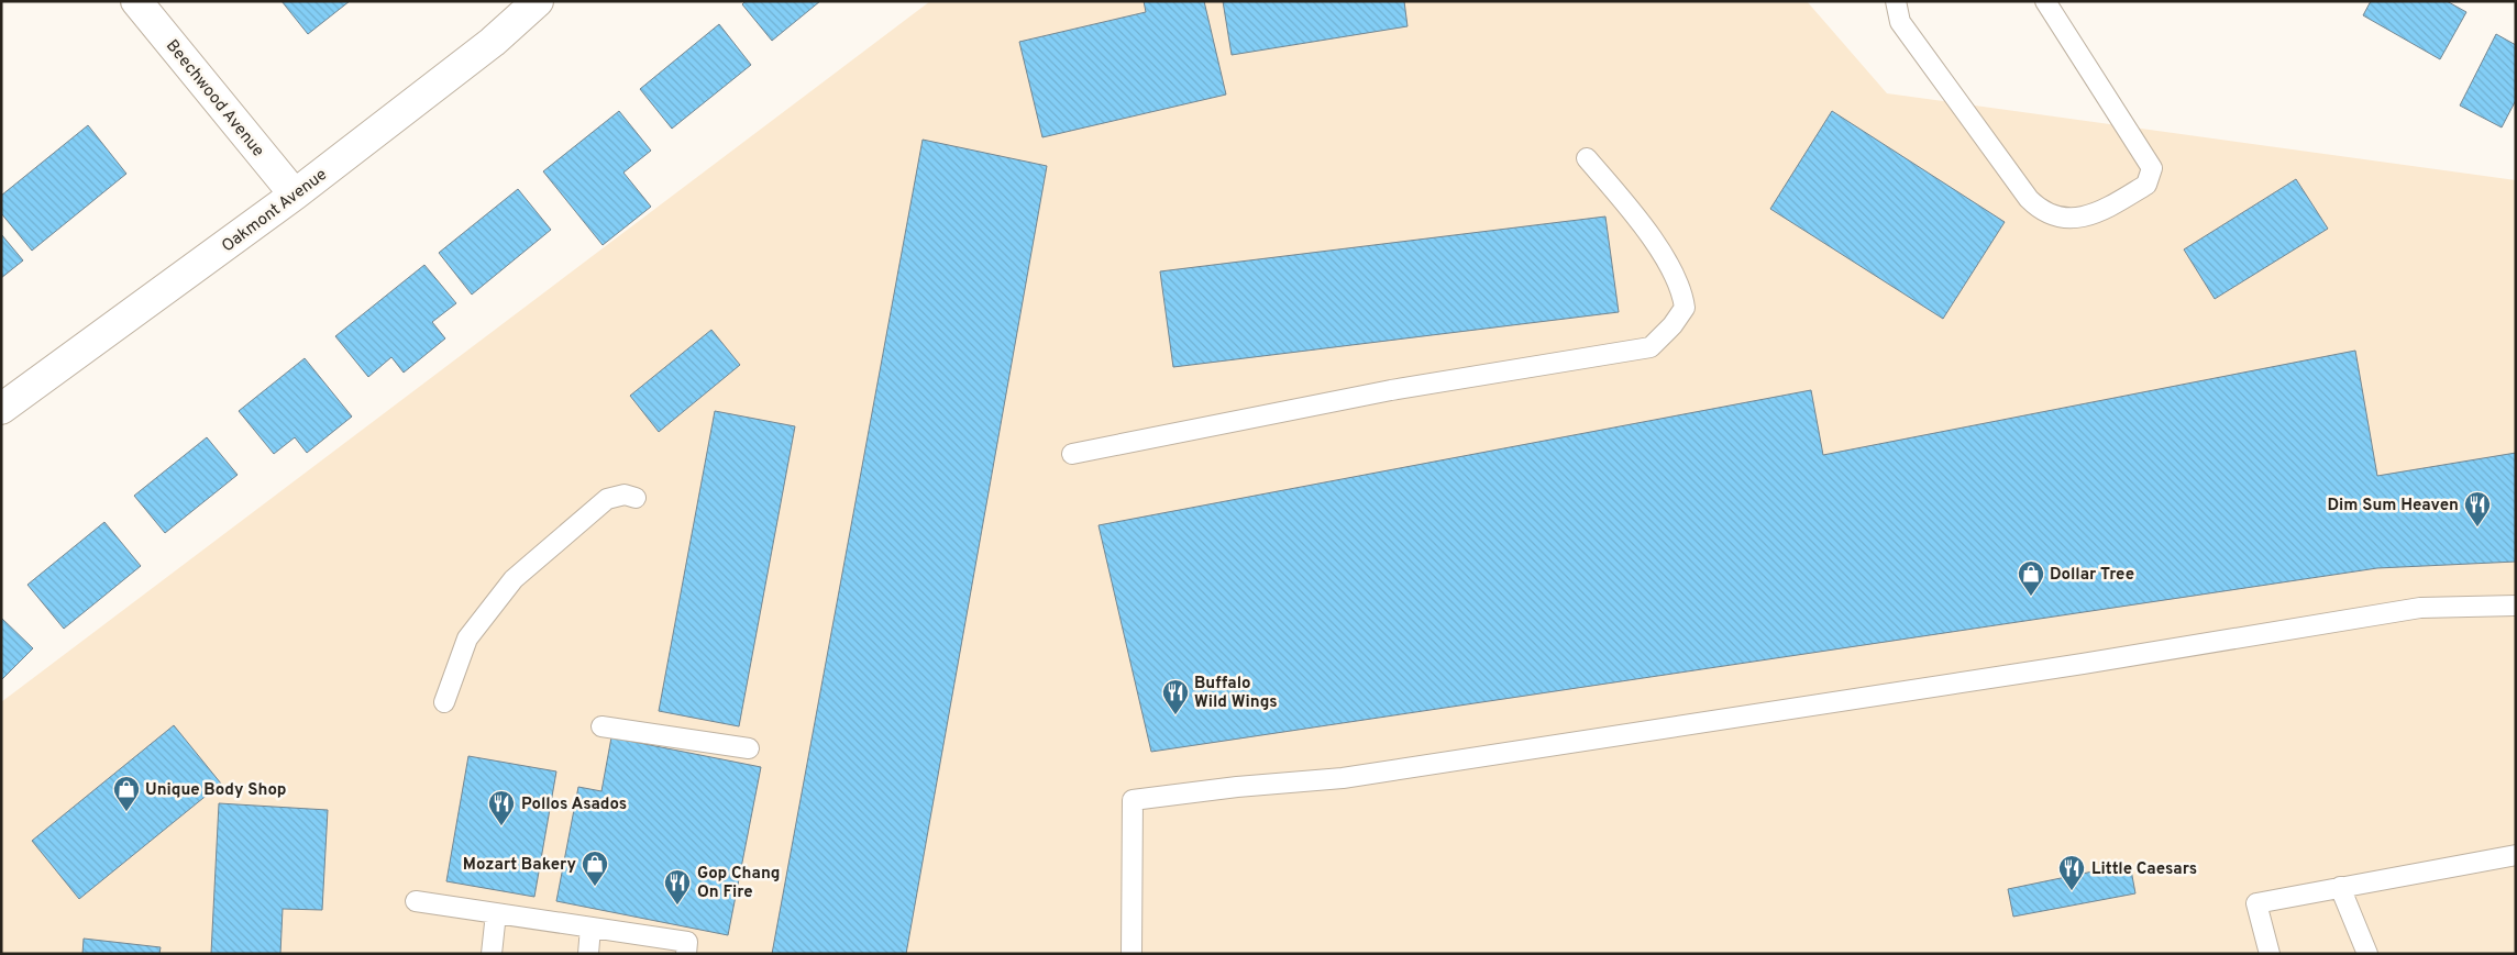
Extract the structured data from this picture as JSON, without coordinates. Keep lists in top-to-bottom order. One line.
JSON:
{"streets":{"street":["Beechwood Avenue","Oakmont Avenue"]},"crossings":[["Beechwood Avenue","Oakmont Avenue"]],"places":{"restaurant":["Dim Sum Heaven","Buffalo Wild Wings","Pollos Asados","Little Caesars","Gop Chang On Fire"],"shop":["Dollar Tree","Unique Body Shop","Mozart Bakery"]}}
